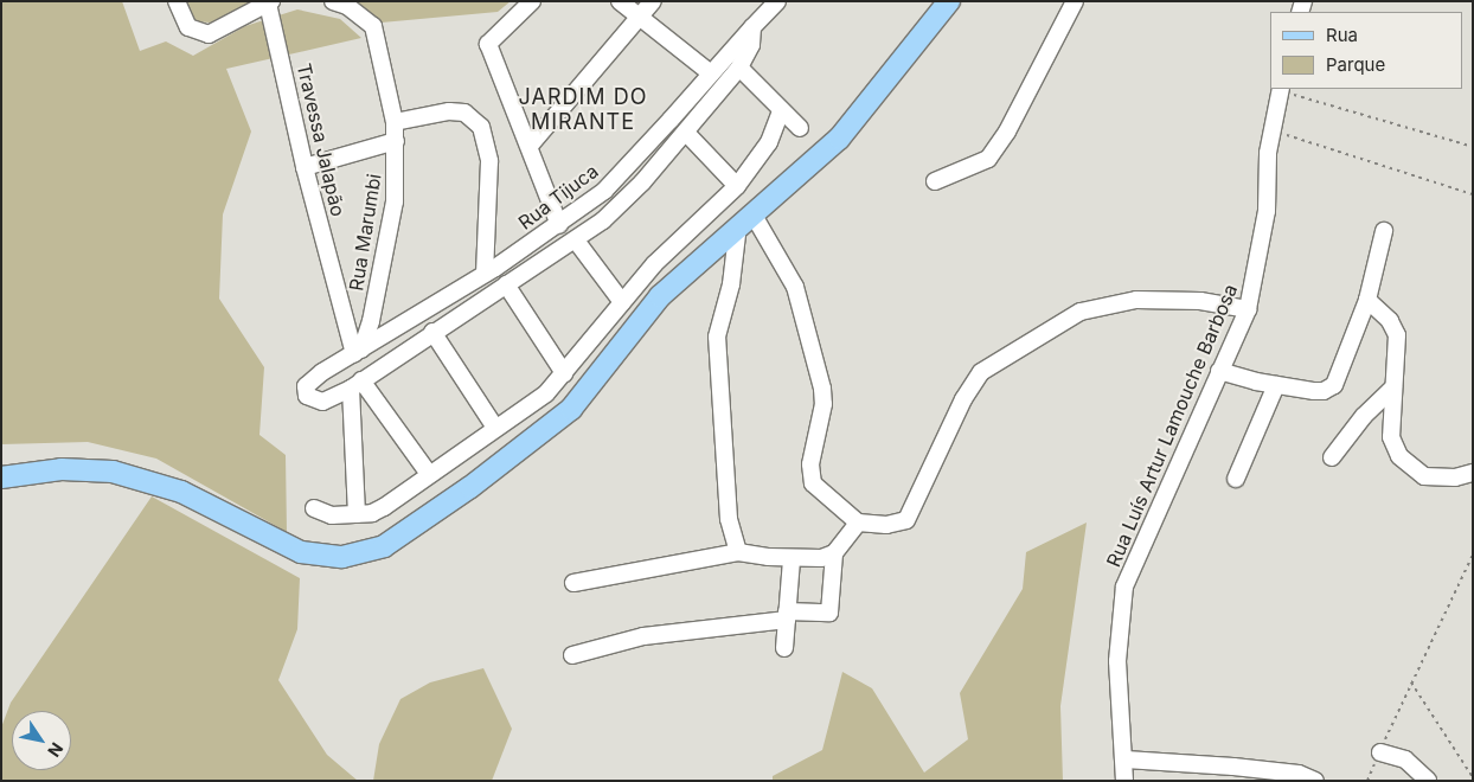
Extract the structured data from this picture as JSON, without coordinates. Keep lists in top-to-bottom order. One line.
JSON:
{"streets":{"street":["Travessa Jalapão","Rua Tijuca","Rua Marumbi","Rua Luís Artur Lamouche Barbosa"]},"crossings":[["Travessa Jalapão","Rua Tijuca"],["Travessa Jalapão","Rua Marumbi"],["Rua Tijuca","Rua Marumbi"]],"districts":["JARDIM DO MIRANTE"],"legend":["Rua","Parque"],"north":"bottom right"}
